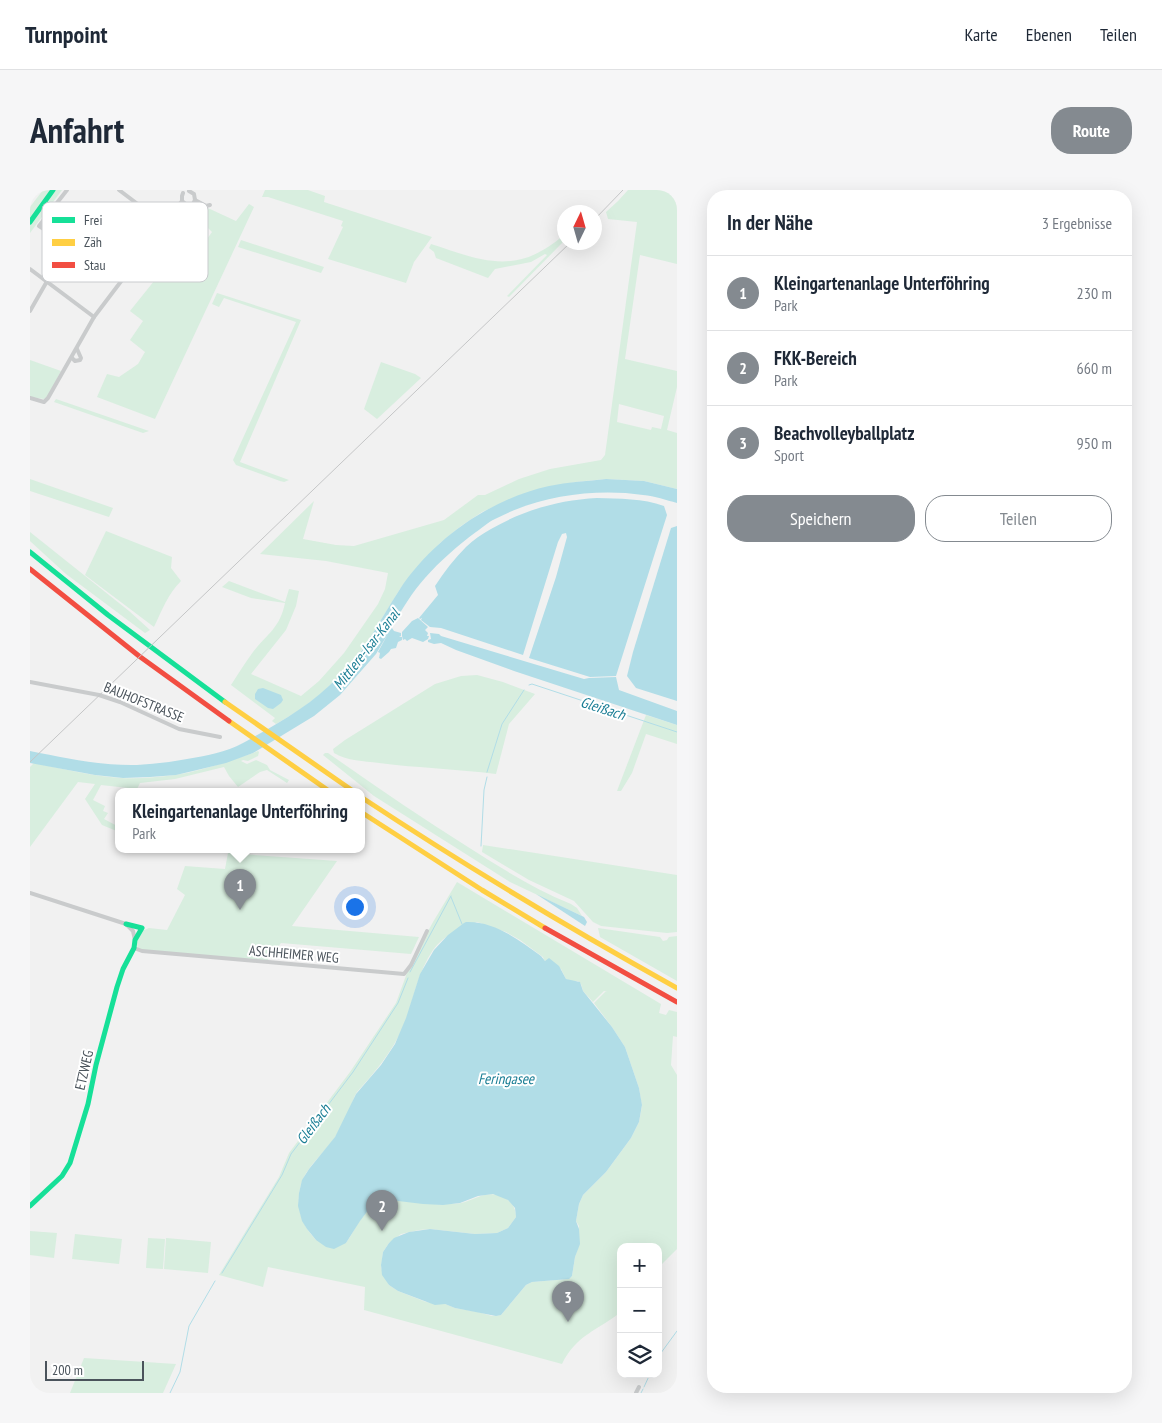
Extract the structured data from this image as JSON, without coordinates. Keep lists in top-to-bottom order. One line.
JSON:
{"streets":{"main road":["ETZWEG"],"street":["BAUHOFSTRASSE","ASCHHEIMER WEG"]},"crossings":[["ASCHHEIMER WEG","ETZWEG"]],"water":["Mittlere-Isar-Kanal","Gleißach","Feringasee"],"legend":["Frei","Zäh","Stau"],"scale_bar":"200 m","north":"top","page":{"header":"Turnpoint","nav":["Karte","Ebenen","Teilen"],"title":"Anfahrt","buttons":["Route",["Speichern","Teilen"]],"heading":["In der Nähe","3 Ergebnisse"],"list":[{"mark":"1","name":"Kleingartenanlage Unterföhring","note":"Park","value":"230 m"},{"mark":"2","name":"FKK-Bereich","note":"Park","value":"660 m"},{"mark":"3","name":"Beachvolleyballplatz","note":"Sport","value":"950 m"}],"popup":["Kleingartenanlage Unterföhring","Park"],"pins":["1","2","3"],"map_buttons":["+","−"],"scale":"200 m"}}
